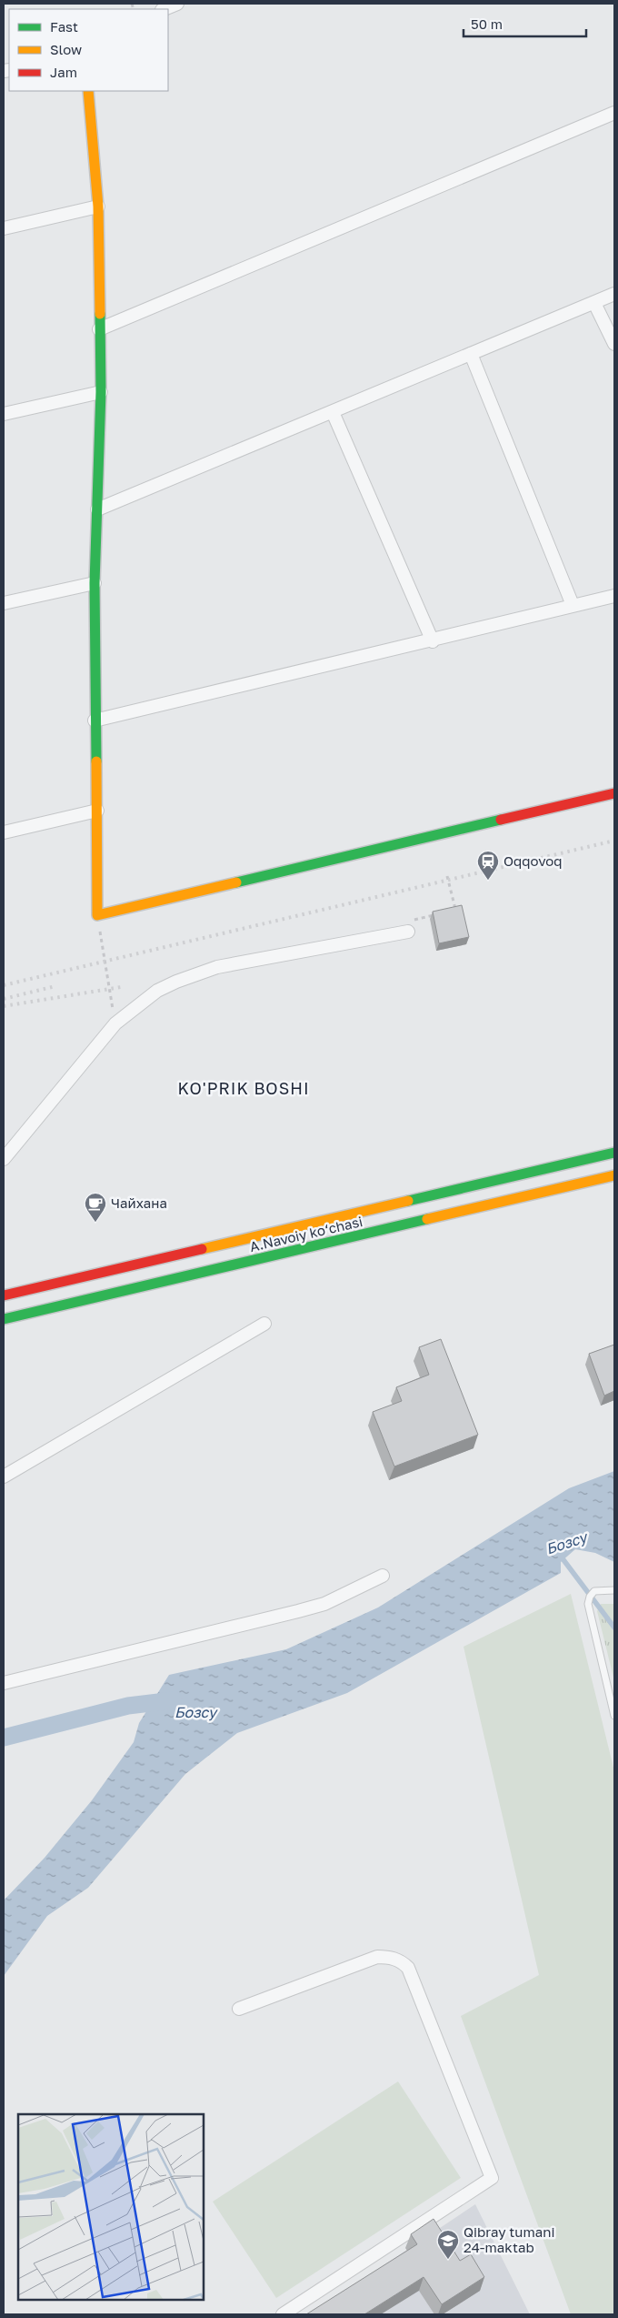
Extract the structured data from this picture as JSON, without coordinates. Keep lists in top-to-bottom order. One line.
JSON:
{"streets":{"street":["A.Navoiy ko‘chasi"]},"districts":["KO'PRIK BOSHI"],"water":["Бозсу"],"places":{"station":["Oqqovoq"],"cafe":["Чайхана"],"school or university":["Qibray tumani 24-maktab"]},"legend":["Fast","Slow","Jam"],"scale_bar":"50 m"}
